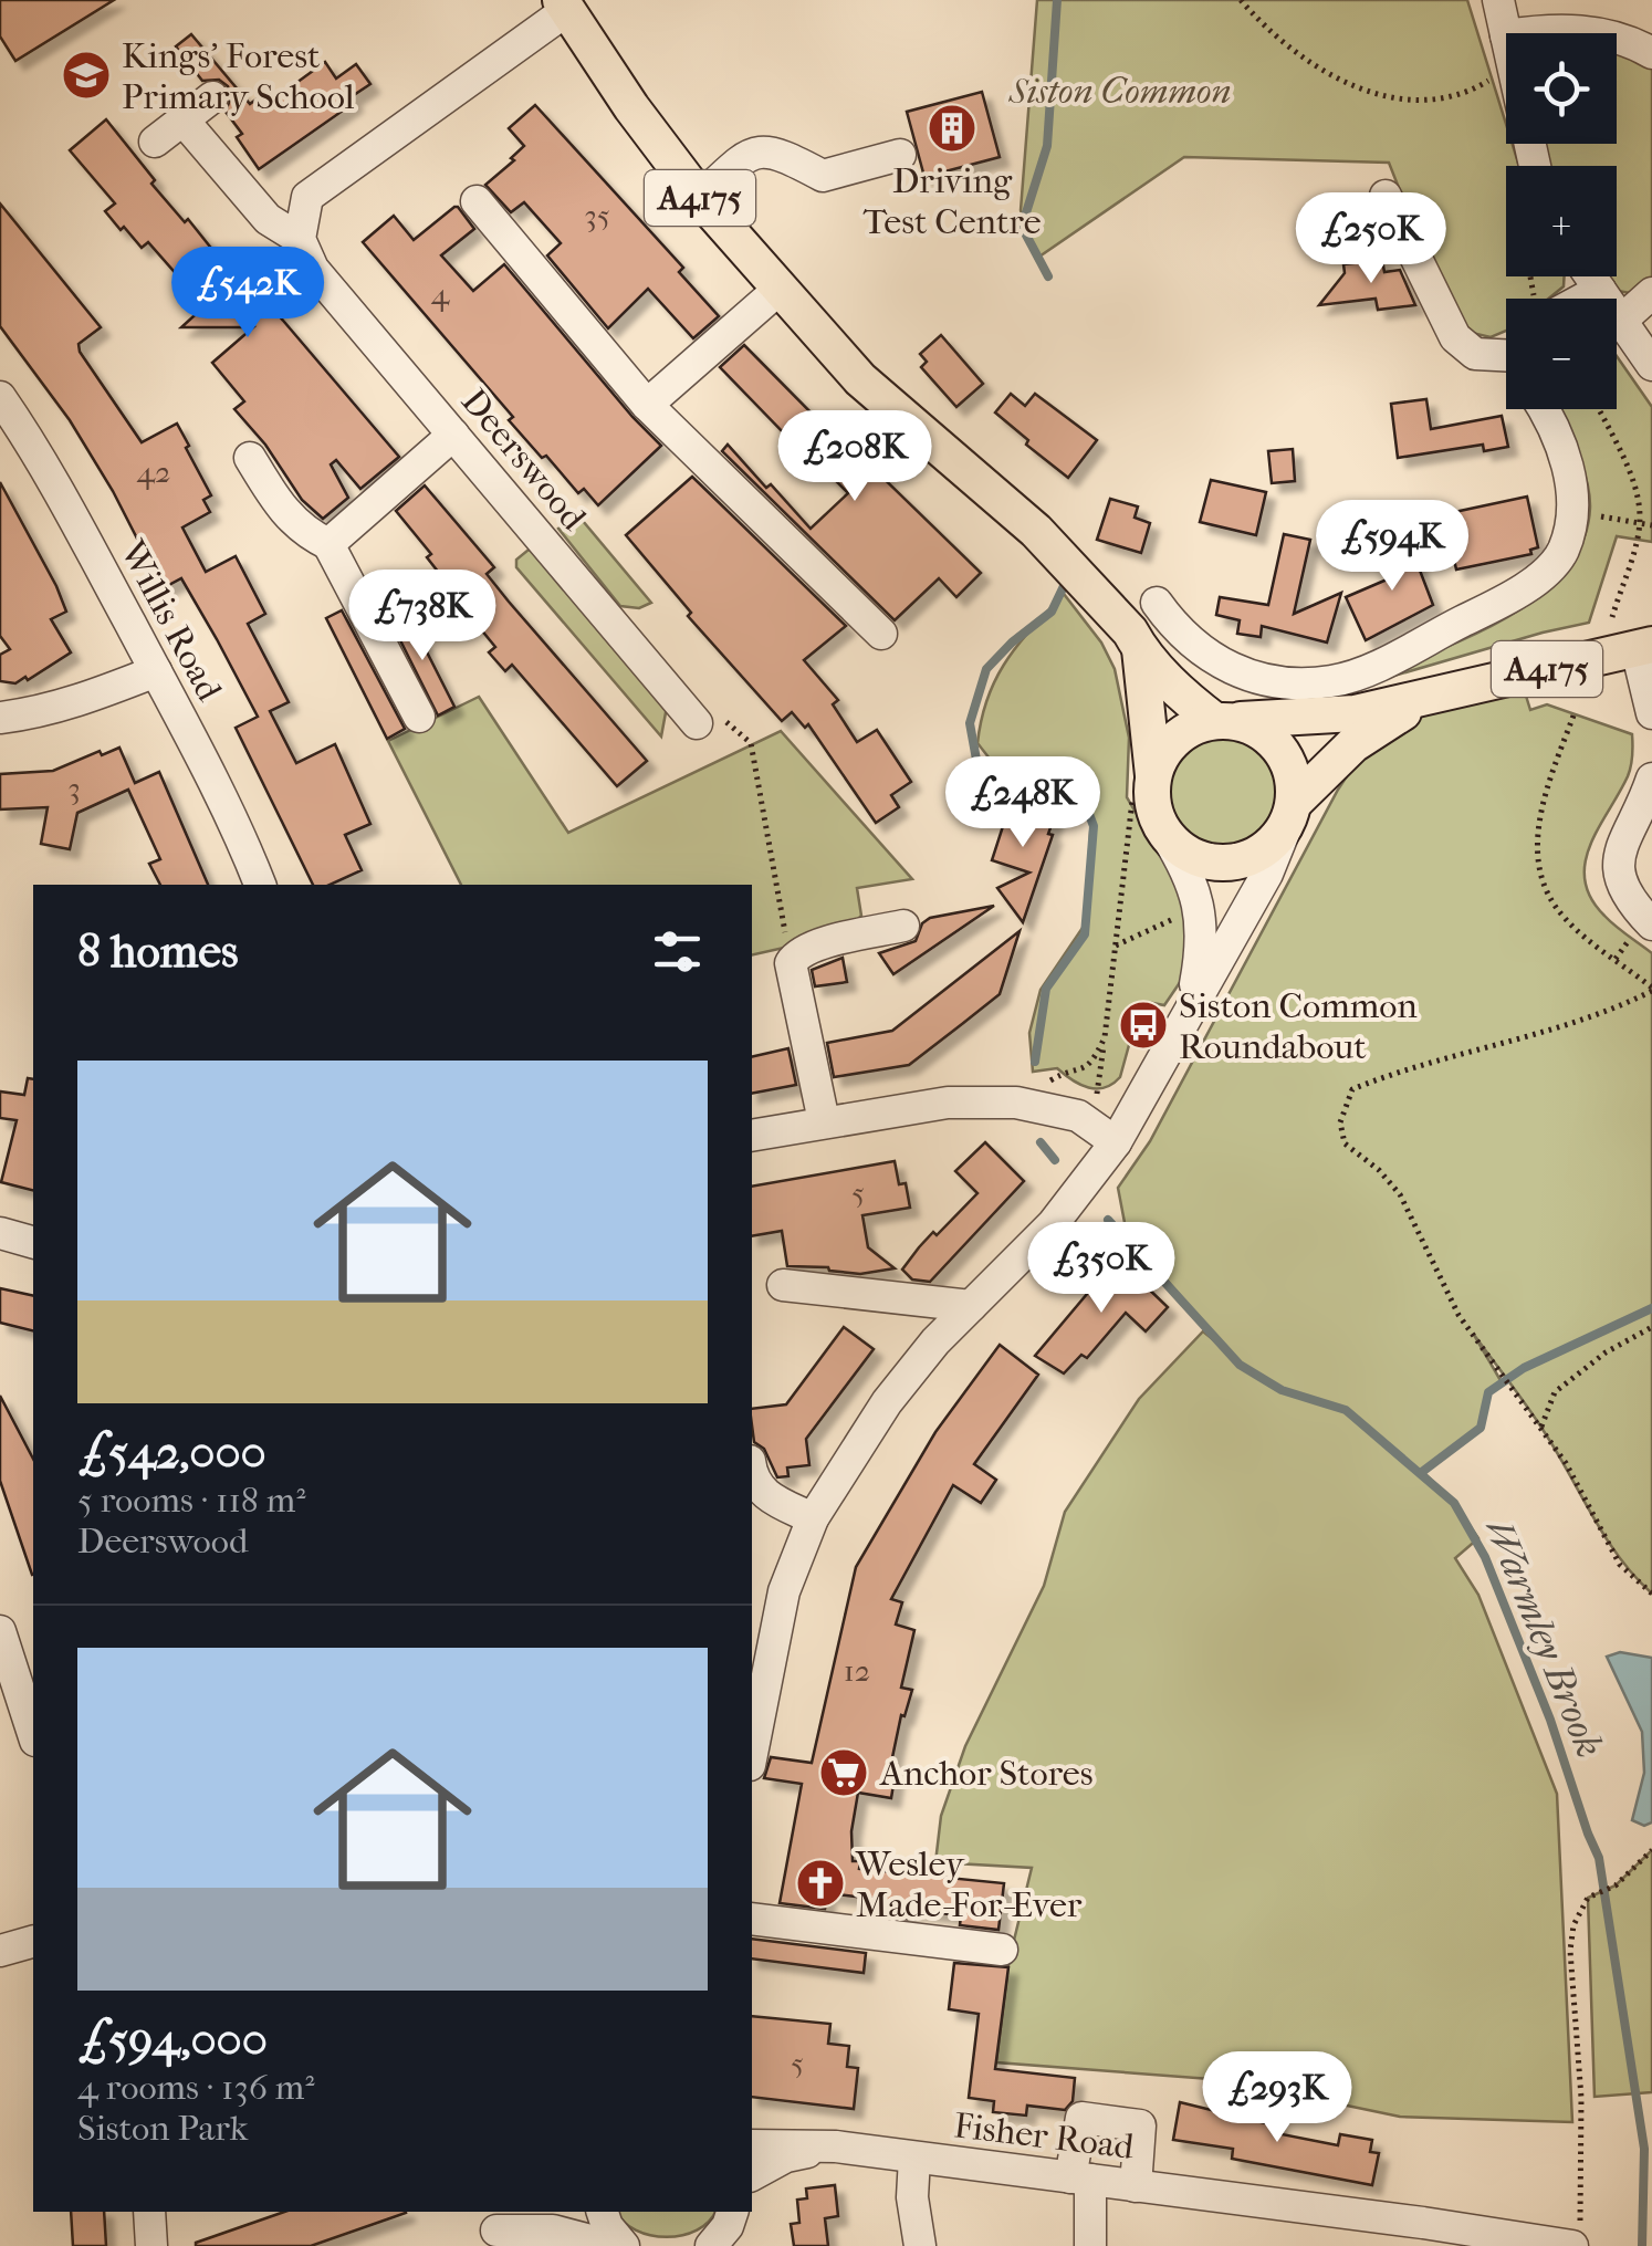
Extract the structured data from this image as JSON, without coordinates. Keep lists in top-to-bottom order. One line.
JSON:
{"streets":{"main road":["A4175"],"street":["Deerswood","Willis Road","Fisher Road"]},"water":["Warmley Brook"],"parks":["Siston Common"],"places":{"school or university":["Kings' Forest Primary School"],"building":["Driving Test Centre"],"bus stop":["Siston Common Roundabout"],"supermarket":["Anchor Stores"],"church":["Wesley Made-For-Ever"]},"house_numbers":["35","4","42","3","5","12","5"],"page":{"map_buttons":["+","−"],"price":["£250K","£542K","£208K","£594K","£738K","£248K","£350K","£293K"],"heading":"8 homes","list":[{"name":"£542,000","note":"5 rooms · 118 m² · Deerswood"},{"name":"£594,000","note":"4 rooms · 136 m² · Siston Park"}]}}
